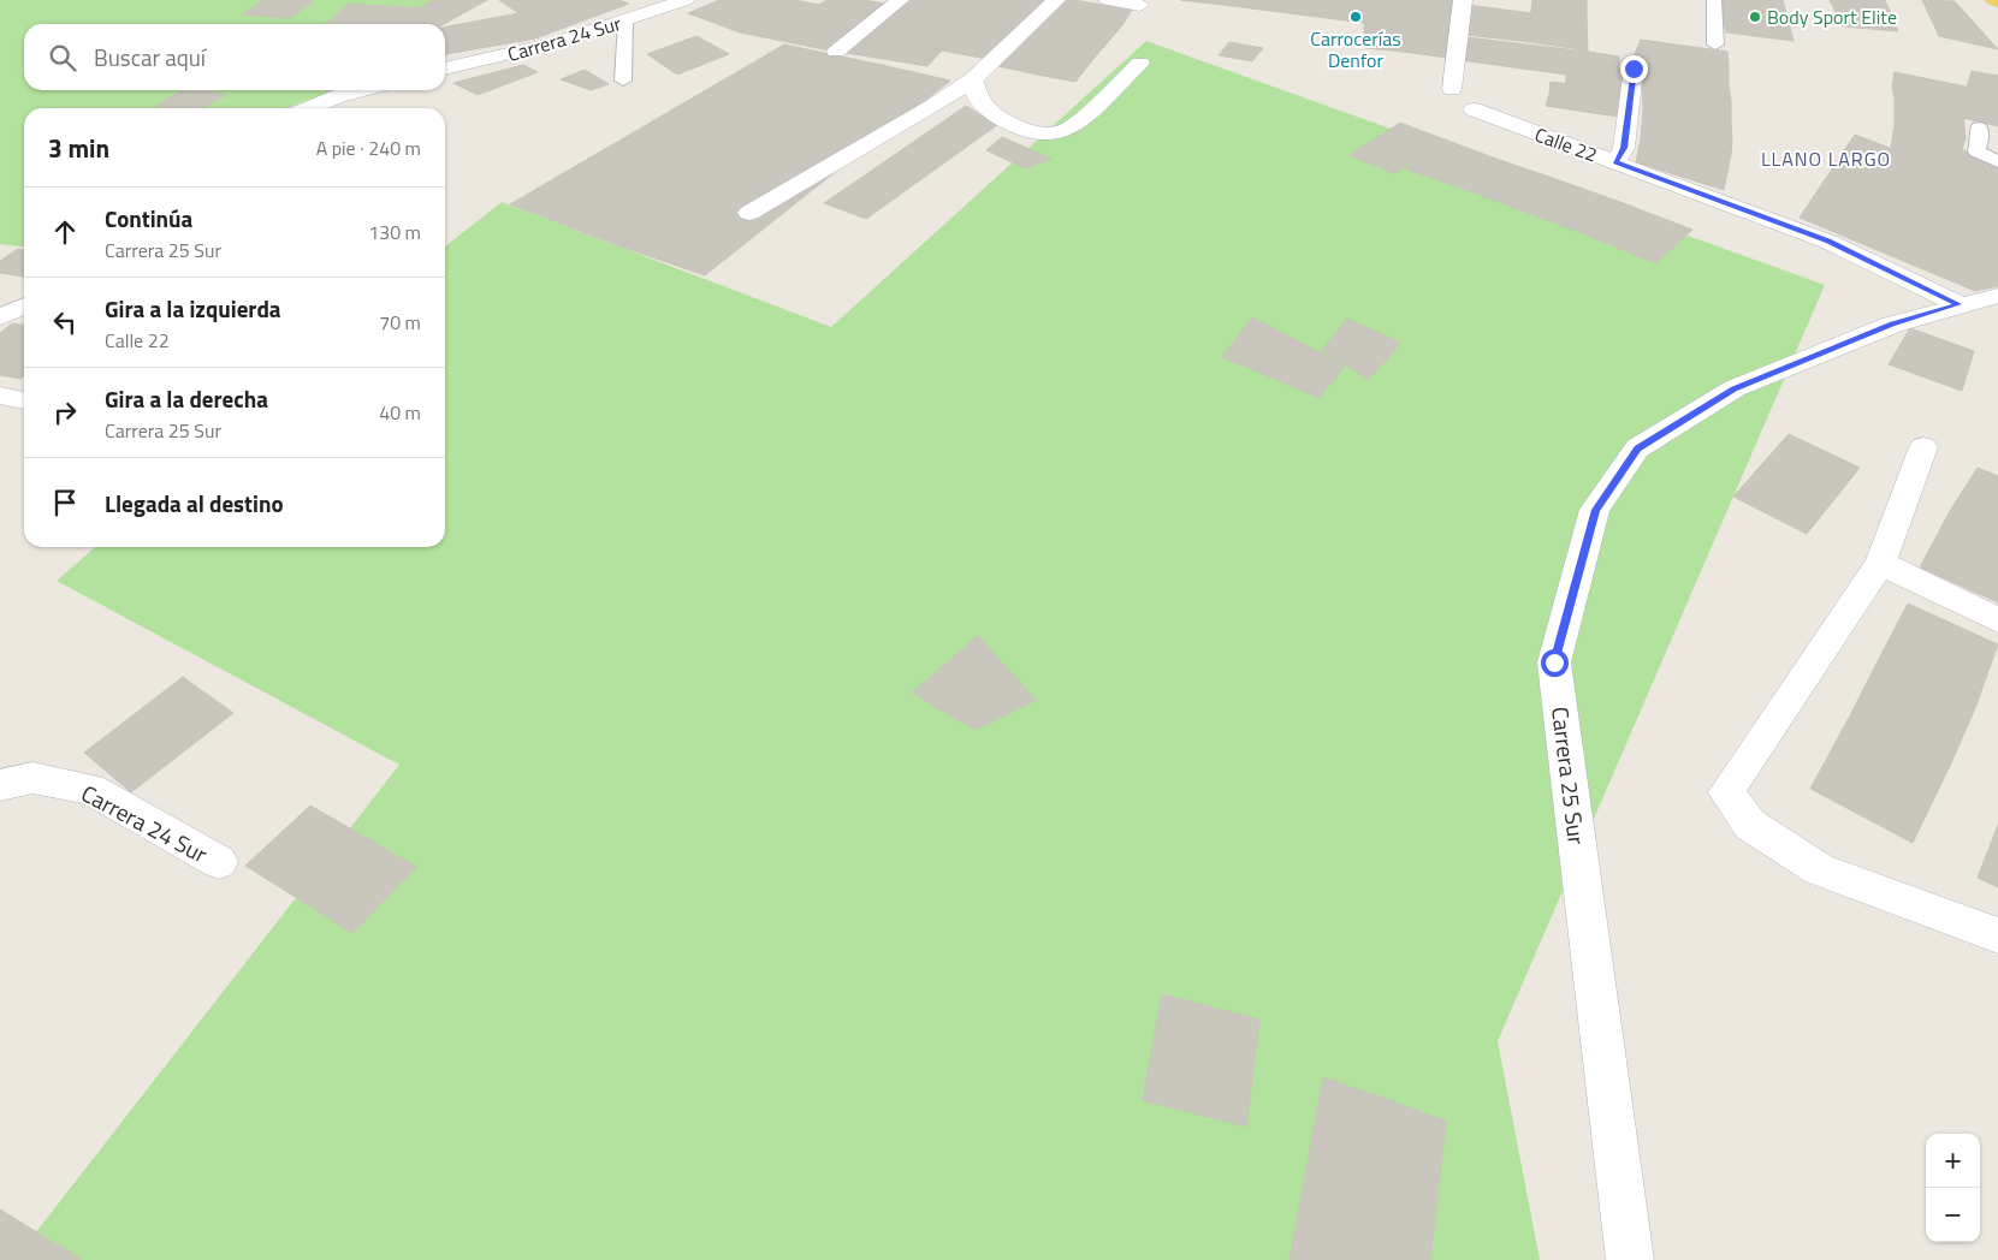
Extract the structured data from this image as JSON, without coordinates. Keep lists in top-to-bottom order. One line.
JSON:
{"streets":{"street":["Carrera 24 Sur","Calle 22","Carrera 25 Sur"]},"crossings":[["Calle 22","Carrera 25 Sur"]],"districts":["LLANO LARGO"],"places":["Carrocerías Denfor","Body Sport Elite"],"page":{"search":"Buscar aquí","heading":["3 min","A pie · 240 m"],"list":[["Continúa","Carrera 25 Sur","130 m"],["Gira a la izquierda","Calle 22","70 m"],["Gira a la derecha","Carrera 25 Sur","40 m"],"Llegada al destino"],"map_buttons":["+","−"]}}
